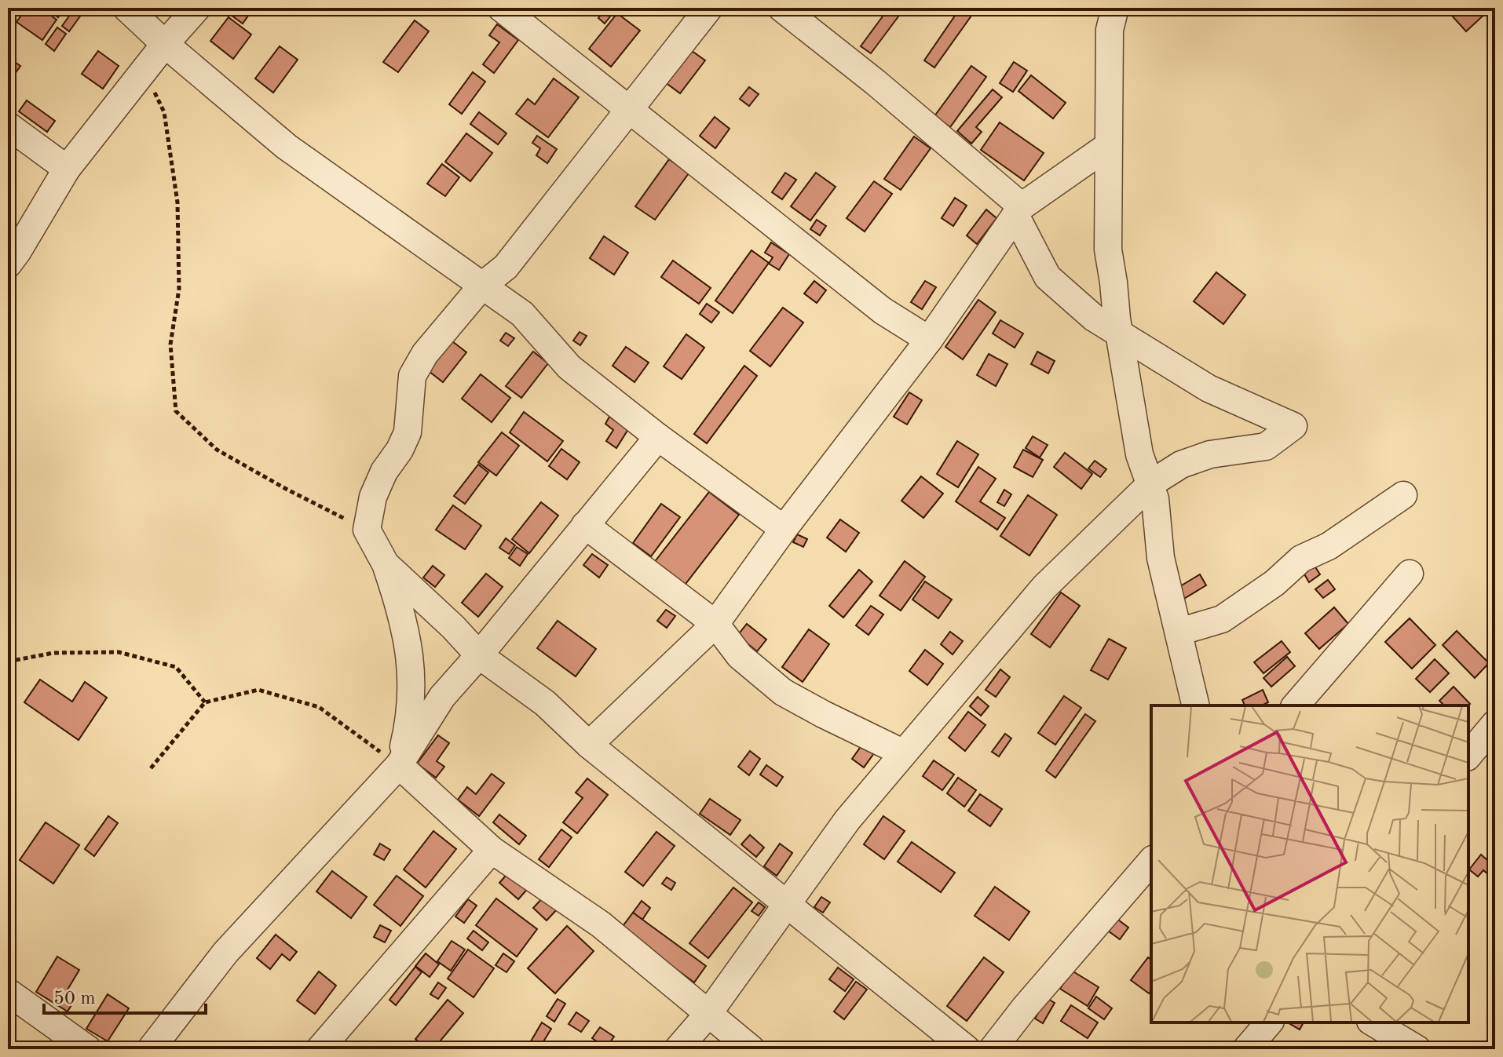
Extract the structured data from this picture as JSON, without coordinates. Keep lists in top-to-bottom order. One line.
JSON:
{"scale_bar":"50 m"}
